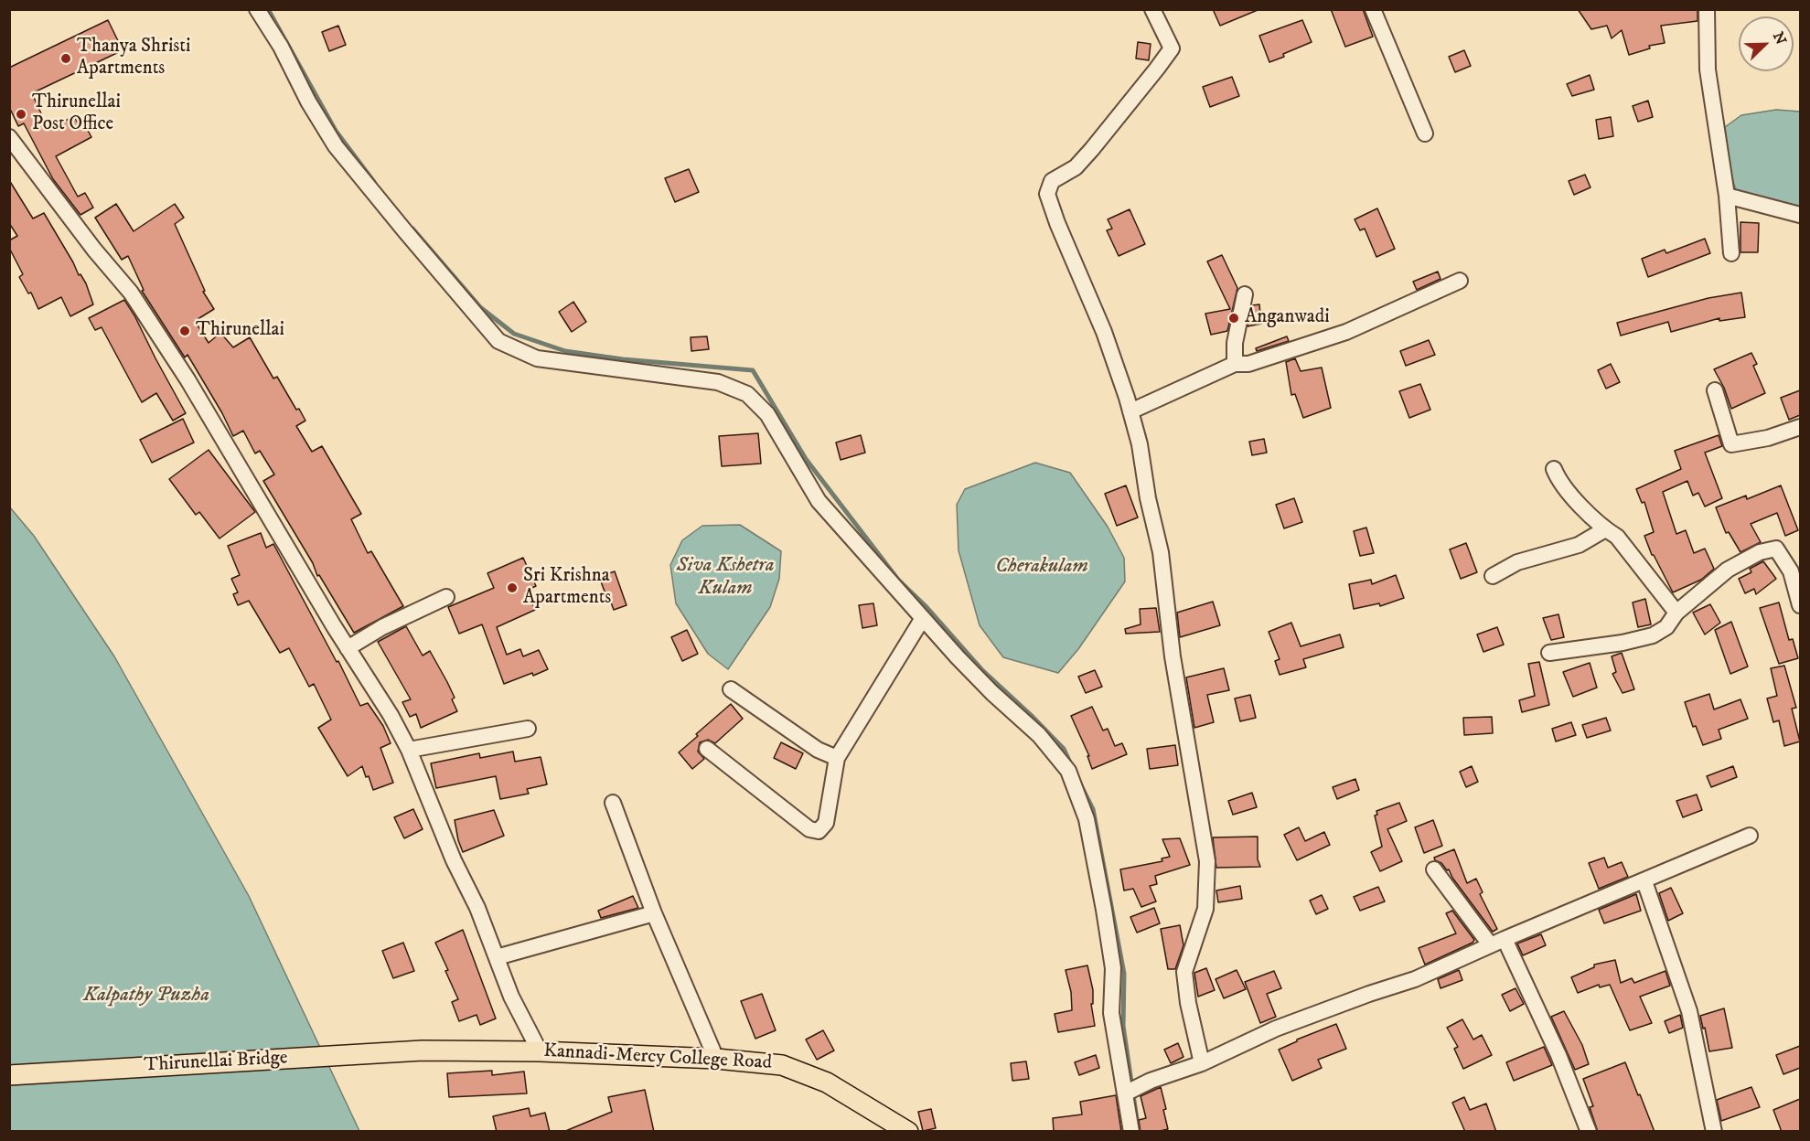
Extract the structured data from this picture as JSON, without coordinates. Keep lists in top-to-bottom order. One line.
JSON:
{"streets":{"main road":["Kannadi-Mercy College Road","Thirunellai Bridge"]},"crossings":[["Kannadi-Mercy College Road","Thirunellai Bridge"]],"water":["Siva Kshetra Kulam","Cherakulam","Kalpathy Puzha"],"places":["Thanya Shristi Apartments","Thirunellai Post Office","Anganwadi","Thirunellai","Sri Krishna Apartments"],"north":"top right"}
